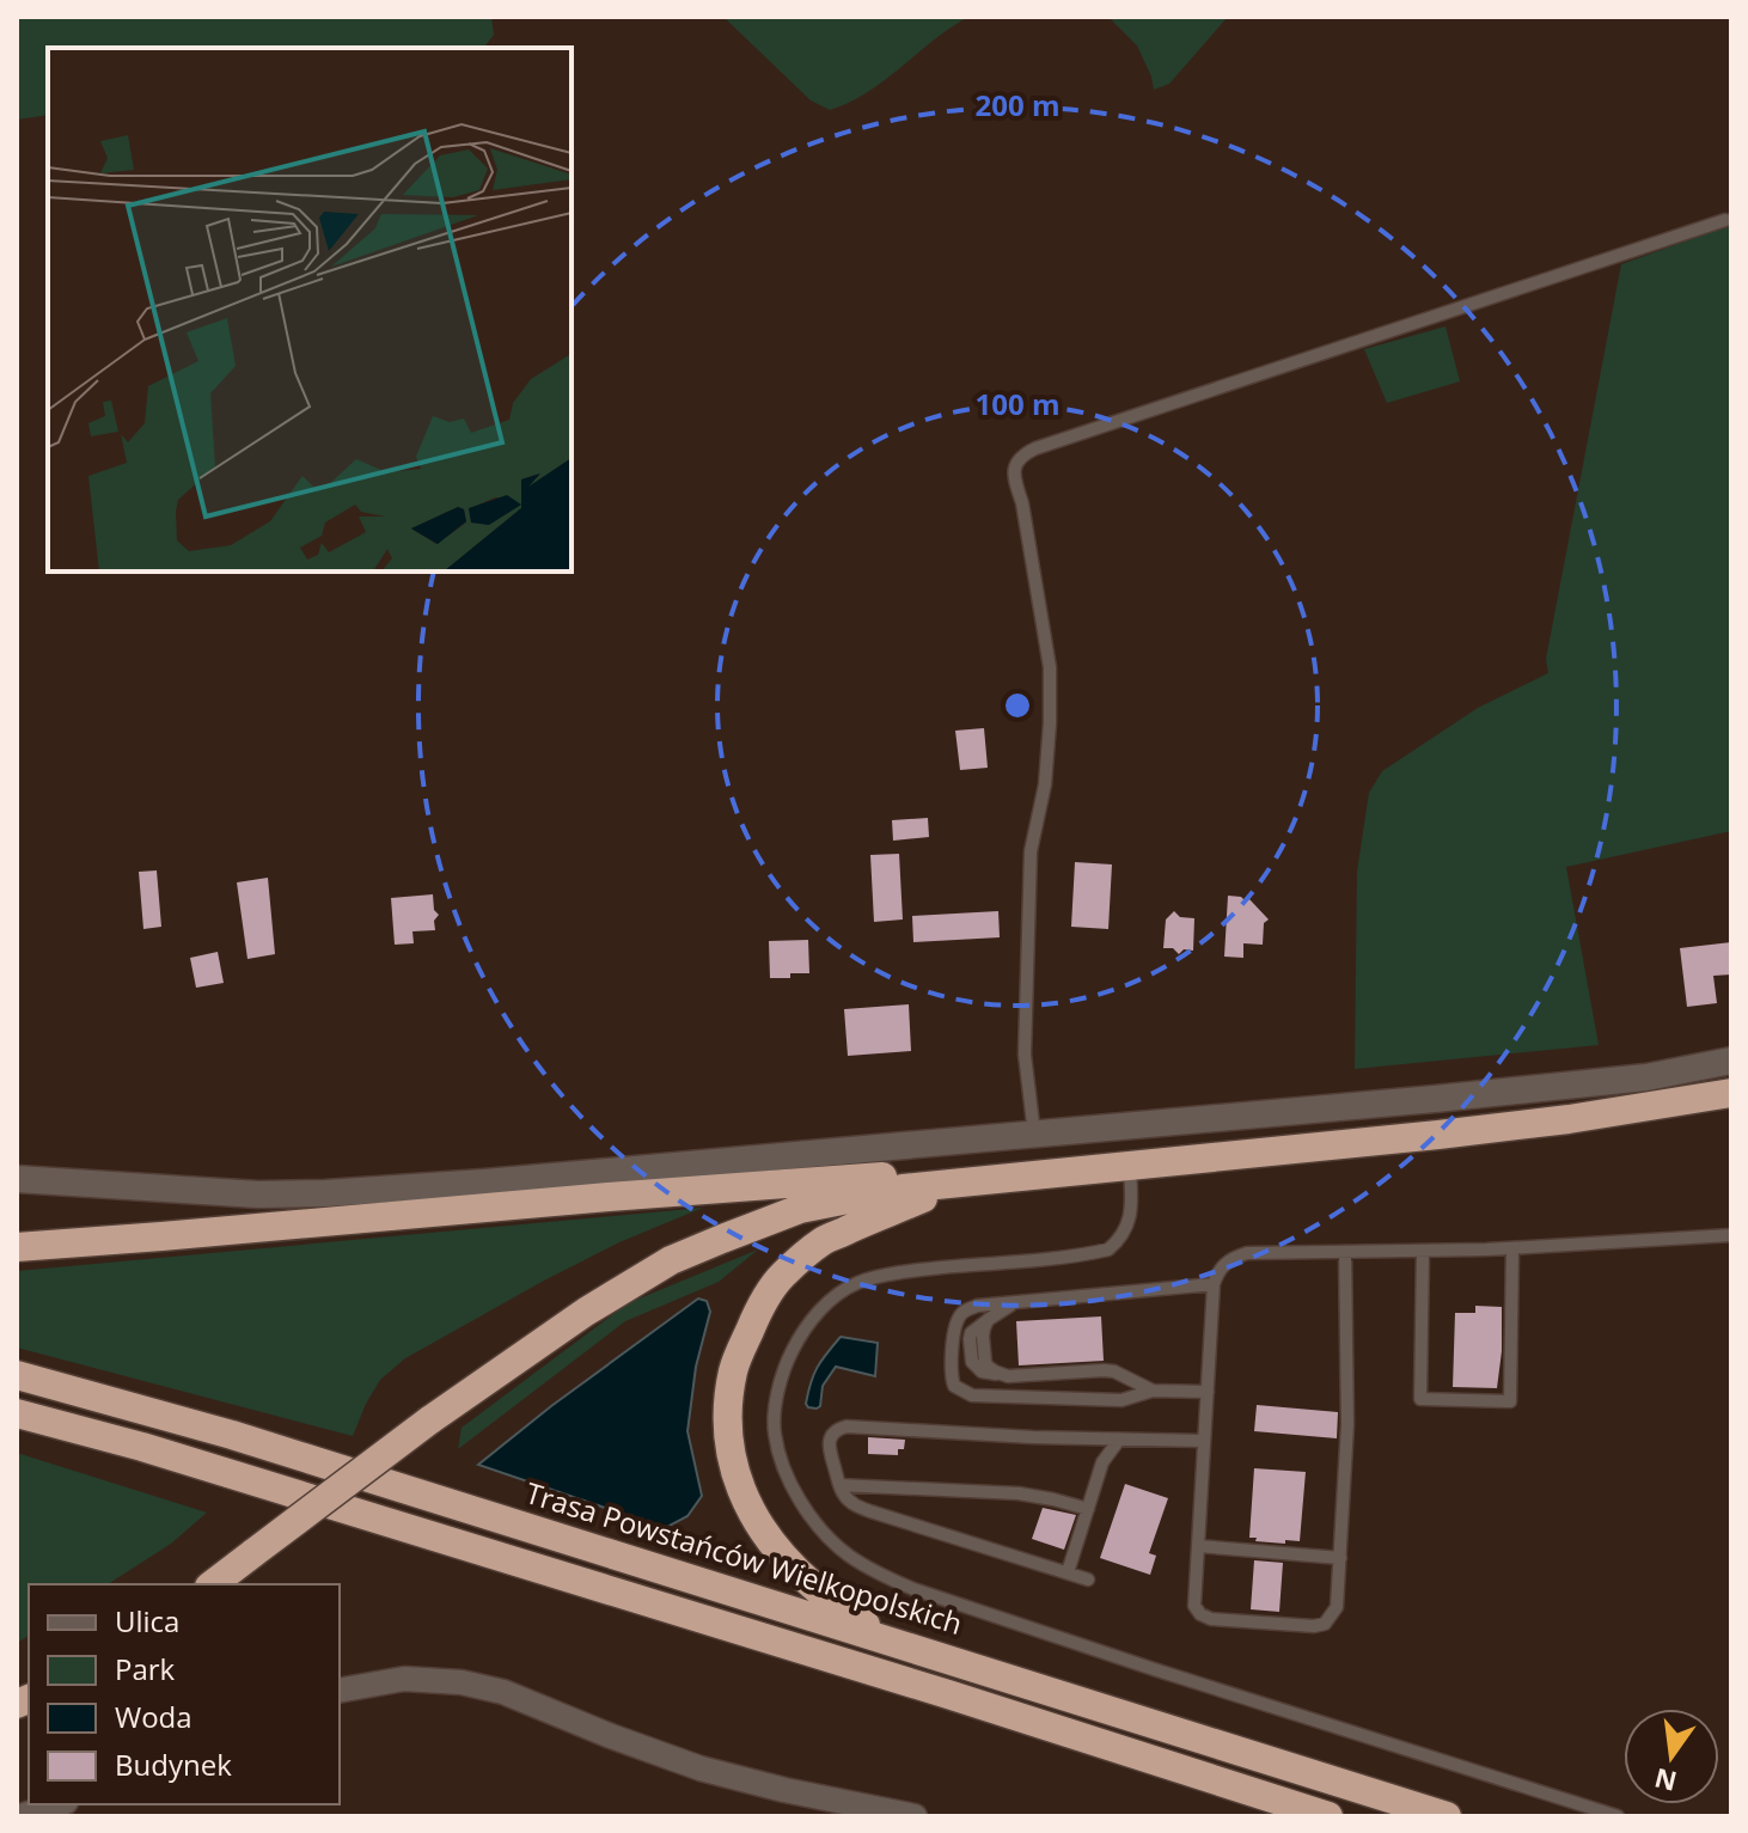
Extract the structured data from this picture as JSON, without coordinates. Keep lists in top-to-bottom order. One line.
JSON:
{"streets":{"highway":["Trasa Powstańców Wielkopolskich"]},"legend":["Ulica","Park","Woda","Budynek"],"north":"bottom","rings":["200 m","100 m"]}
